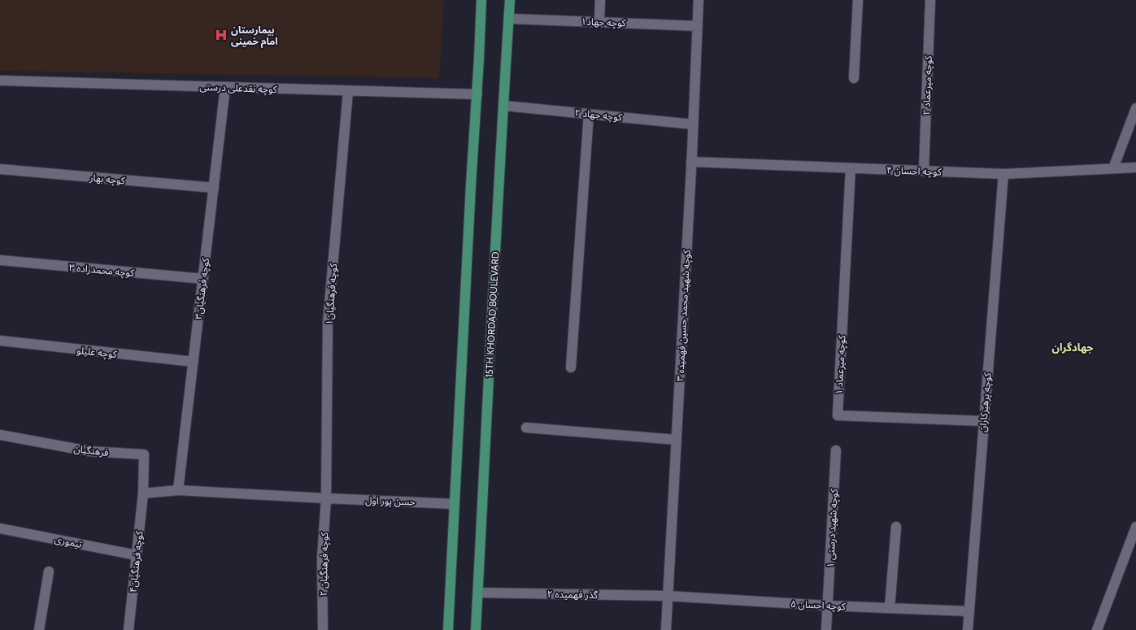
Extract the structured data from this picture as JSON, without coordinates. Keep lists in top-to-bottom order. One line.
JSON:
{"streets":{"main road":["15TH KHORDAD BOULEVARD"],"street":["کوچه جهاد۱","کوچه میرعماد ۲","کوچه نقدعلی درستی","کوچه جهاد ۲","کوچه احسان ۴","کوچه بهار","کوچه محمدزاده ۳","کوچه فرهنگیان۳","کوچه فرهنگیان۱","کوچه شهید محمد حسین فهمیده ۳","کوچه علیلو","کوچه میرعماد ۱","کوچه پرهیزکاران","فرهنگیان","حسن پور اول","کوچه شهید درستی ۱","تیموری","کوچه فرهنگیان۴","کوچه فرهنگیان ۲","گذر فهمیده ۲","کوچه احسان ۵"]},"crossings":[["کوچه جهاد۱","15TH KHORDAD BOULEVARD"],["کوچه جهاد۱","کوچه شهید محمد حسین فهمیده ۳"],["کوچه میرعماد ۲","کوچه احسان ۴"],["کوچه نقدعلی درستی","کوچه فرهنگیان۳"],["کوچه نقدعلی درستی","کوچه فرهنگیان۱"],["کوچه جهاد ۲","15TH KHORDAD BOULEVARD"],["کوچه جهاد ۲","کوچه شهید محمد حسین فهمیده ۳"],["کوچه احسان ۴","کوچه شهید محمد حسین فهمیده ۳"],["کوچه احسان ۴","کوچه میرعماد ۱"],["کوچه احسان ۴","کوچه پرهیزکاران"],["کوچه بهار","کوچه فرهنگیان۳"],["کوچه محمدزاده ۳","کوچه فرهنگیان۳"],["کوچه فرهنگیان۳","کوچه علیلو"],["کوچه فرهنگیان۳","حسن پور اول"],["کوچه فرهنگیان۱","حسن پور اول"],["کوچه فرهنگیان۱","کوچه فرهنگیان ۲"],["15TH KHORDAD BOULEVARD","گذر فهمیده ۲"],["کوچه شهید محمد حسین فهمیده ۳","گذر فهمیده ۲"],["کوچه شهید محمد حسین فهمیده ۳","کوچه احسان ۵"],["کوچه میرعماد ۱","کوچه پرهیزکاران"],["کوچه پرهیزکاران","کوچه احسان ۵"],["فرهنگیان","حسن پور اول"],["فرهنگیان","کوچه فرهنگیان۴"],["حسن پور اول","کوچه فرهنگیان۴"],["حسن پور اول","کوچه فرهنگیان ۲"],["کوچه شهید درستی ۱","کوچه احسان ۵"],["تیموری","کوچه فرهنگیان۴"],["گذر فهمیده ۲","کوچه احسان ۵"]],"districts":["جهادگران"],"places":{"hospital":["بیمارستان امام خمینی"]}}
